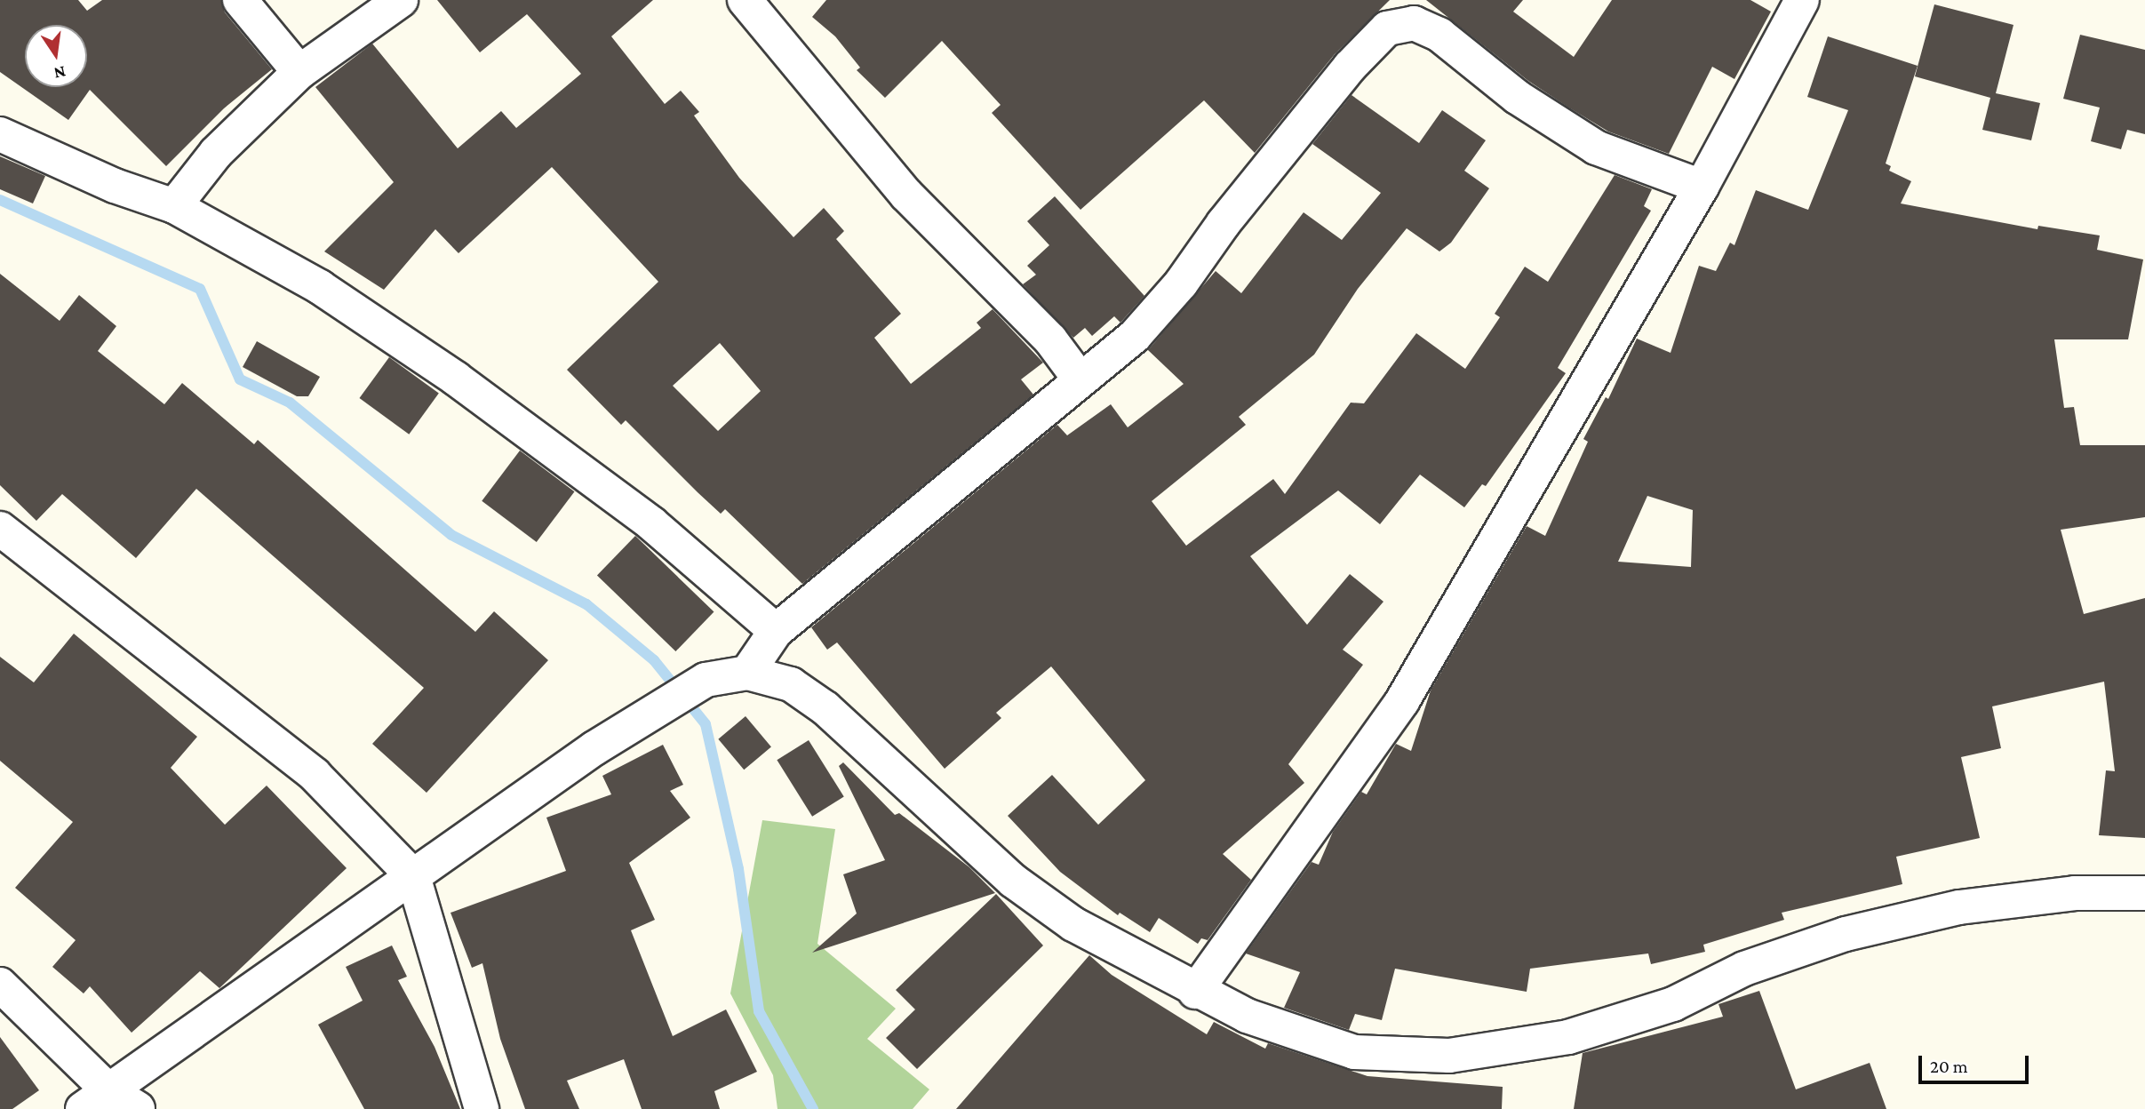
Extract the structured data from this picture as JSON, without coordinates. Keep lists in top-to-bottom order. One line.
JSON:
{"scale_bar":"20 m","north":"bottom"}
